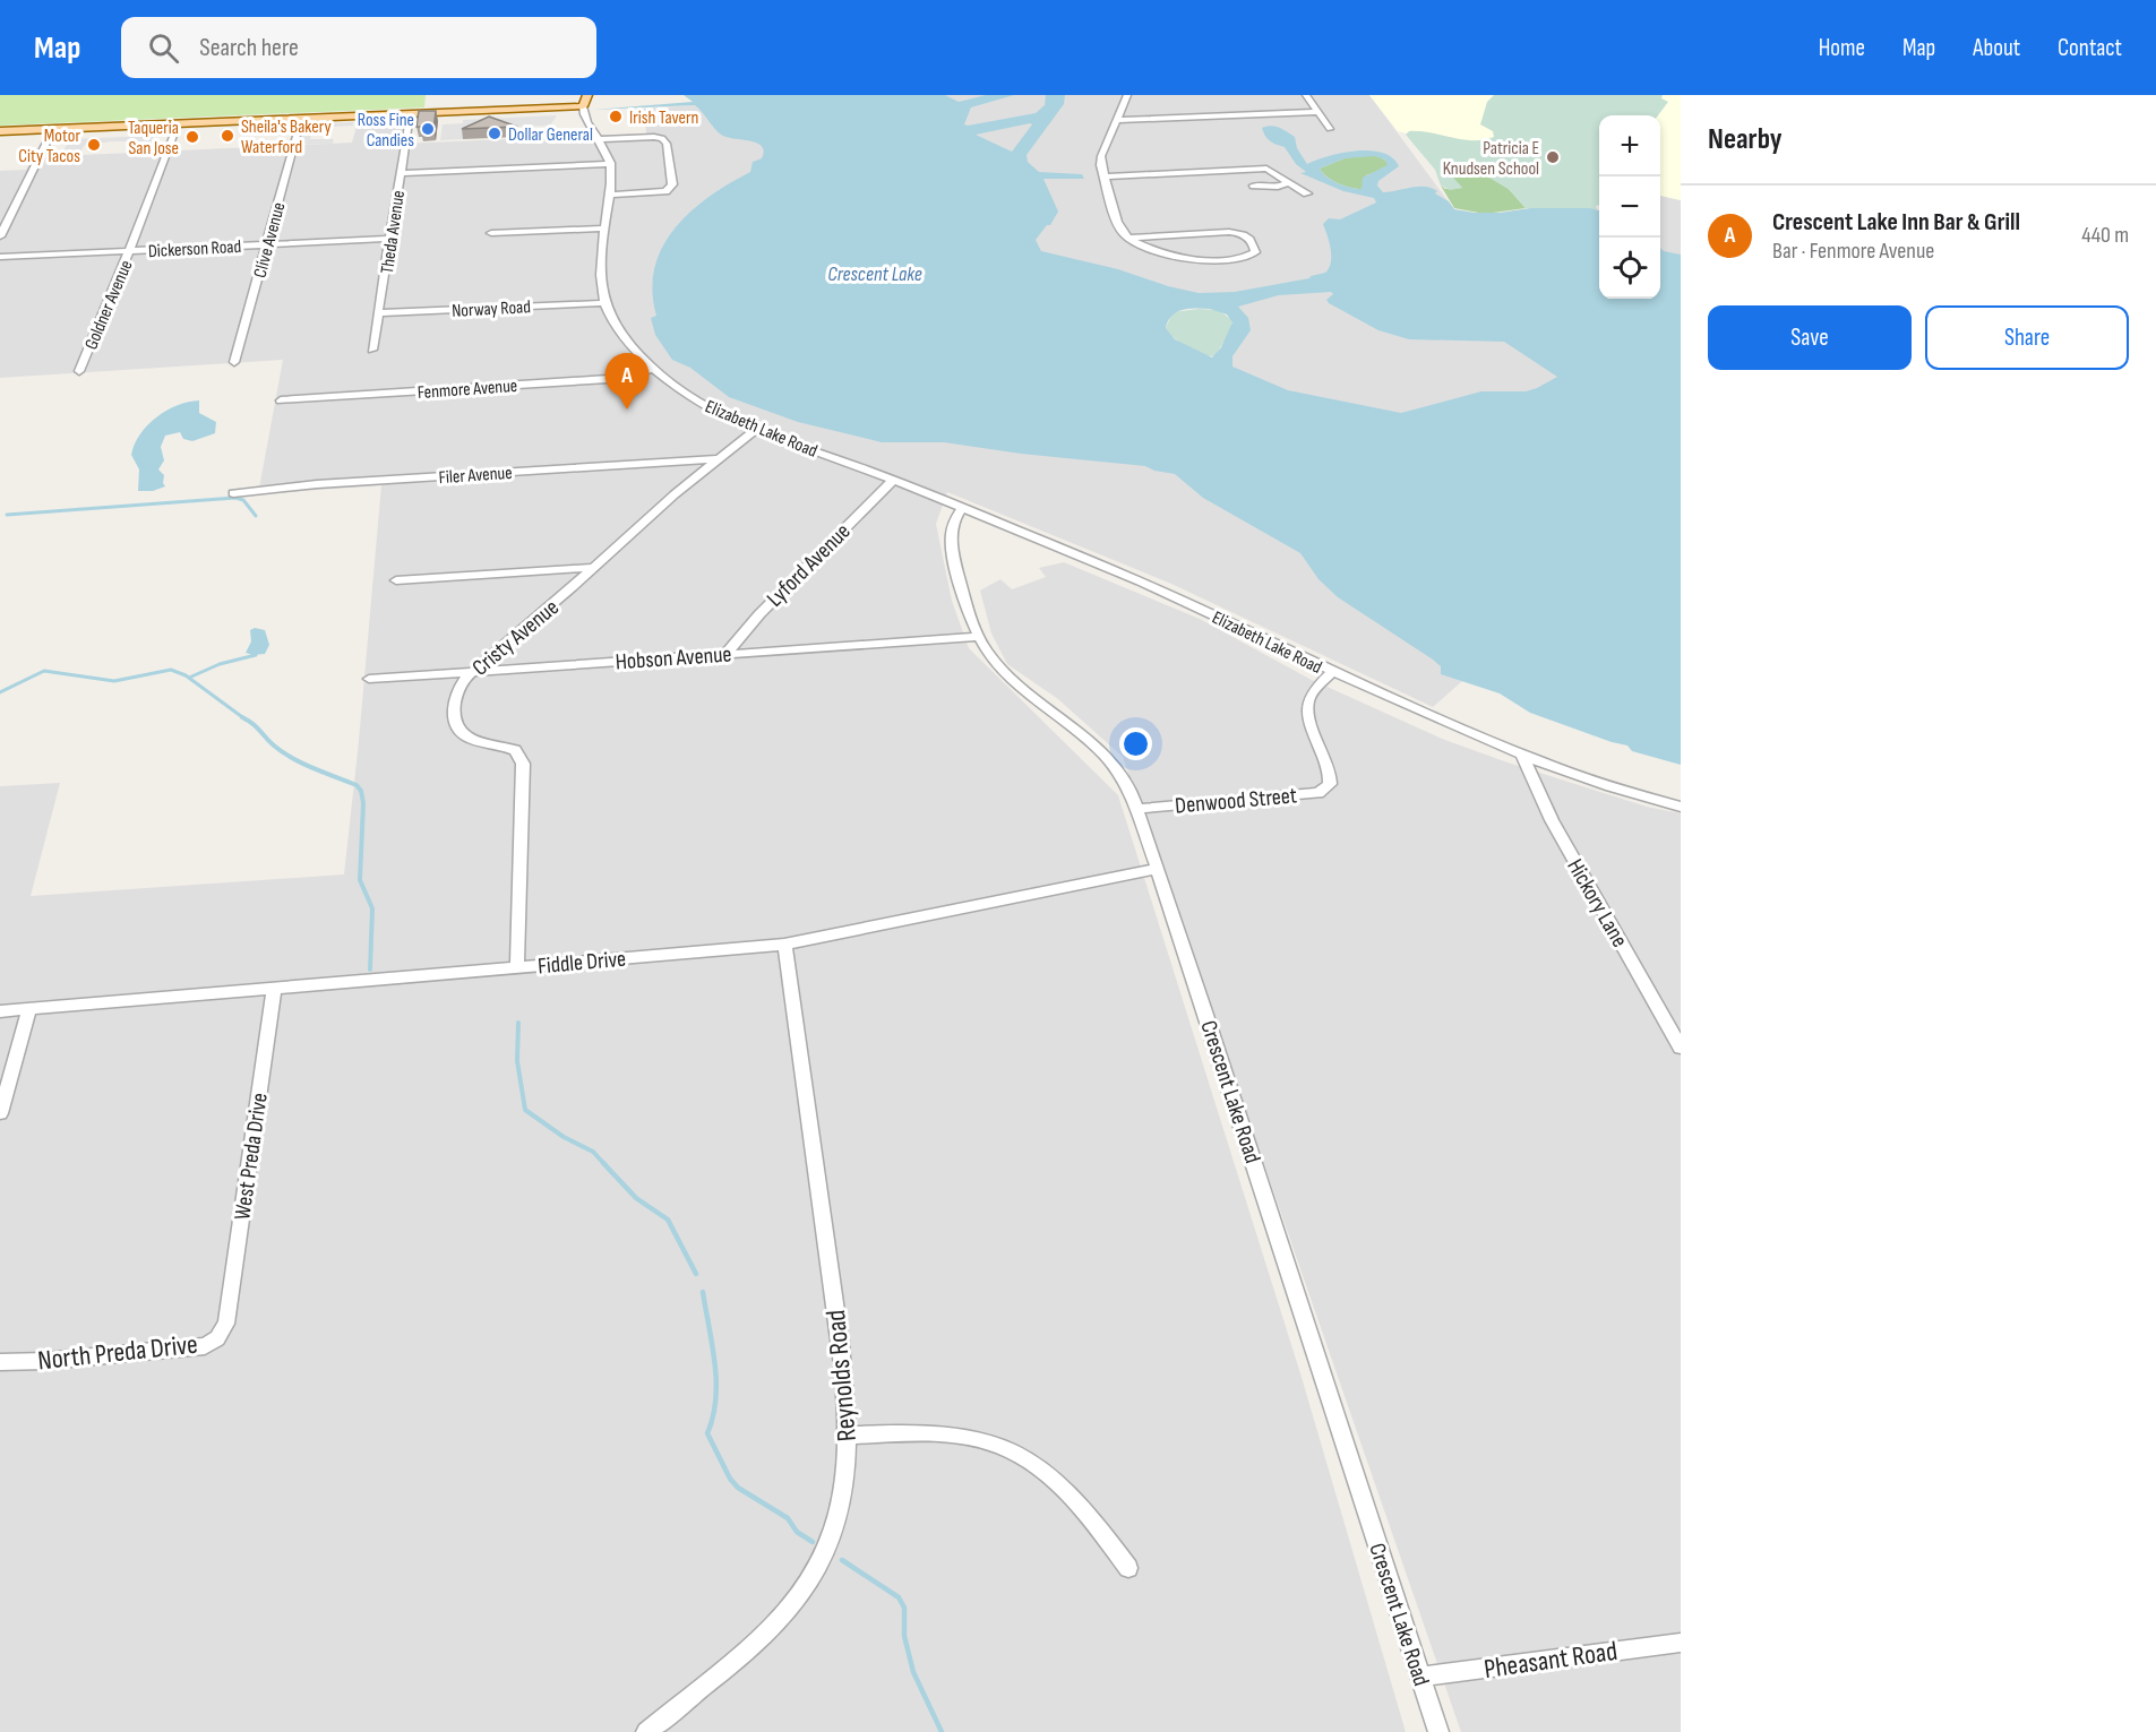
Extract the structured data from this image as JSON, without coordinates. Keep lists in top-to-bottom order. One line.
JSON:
{"streets":{"street":["Theda Avenue","Clive Avenue","Dickerson Road","Goldner Avenue","Norway Road","Fenmore Avenue","Elizabeth Lake Road","Filer Avenue","Lyford Avenue","Cristy Avenue","Hobson Avenue","Denwood Street","Hickory Lane","Fiddle Drive","Crescent Lake Road","West Preda Drive","North Preda Drive","Reynolds Road","Pheasant Road"]},"crossings":[["Theda Avenue","Dickerson Road"],["Theda Avenue","Norway Road"],["Clive Avenue","Dickerson Road"],["Dickerson Road","Goldner Avenue"],["Norway Road","Elizabeth Lake Road"],["Fenmore Avenue","Elizabeth Lake Road"],["Elizabeth Lake Road","Lyford Avenue"],["Elizabeth Lake Road","Cristy Avenue"],["Elizabeth Lake Road","Denwood Street"],["Elizabeth Lake Road","Hickory Lane"],["Elizabeth Lake Road","Crescent Lake Road"],["Filer Avenue","Cristy Avenue"],["Lyford Avenue","Hobson Avenue"],["Cristy Avenue","Hobson Avenue"],["Cristy Avenue","Fiddle Drive"],["Hobson Avenue","Crescent Lake Road"],["Denwood Street","Crescent Lake Road"],["Fiddle Drive","Crescent Lake Road"],["Fiddle Drive","West Preda Drive"],["Fiddle Drive","Reynolds Road"],["Crescent Lake Road","Pheasant Road"],["West Preda Drive","North Preda Drive"]],"water":["Crescent Lake"],"places":["Irish Tavern","Ross Fine Candies","Dollar General","Sheila's Bakery Waterford","Taqueria San Jose","Motor City Tacos","Patricia E Knudsen School"],"page":{"header":"Map","search":"Search here","nav":["Home","Map","About","Contact"],"heading":"Nearby","map_buttons":["+","−"],"list":[{"mark":"A","name":"Crescent Lake Inn Bar & Grill","note":"Bar · Fenmore Avenue","value":"440 m"}],"buttons":["Save","Share"],"pins":"A"}}
